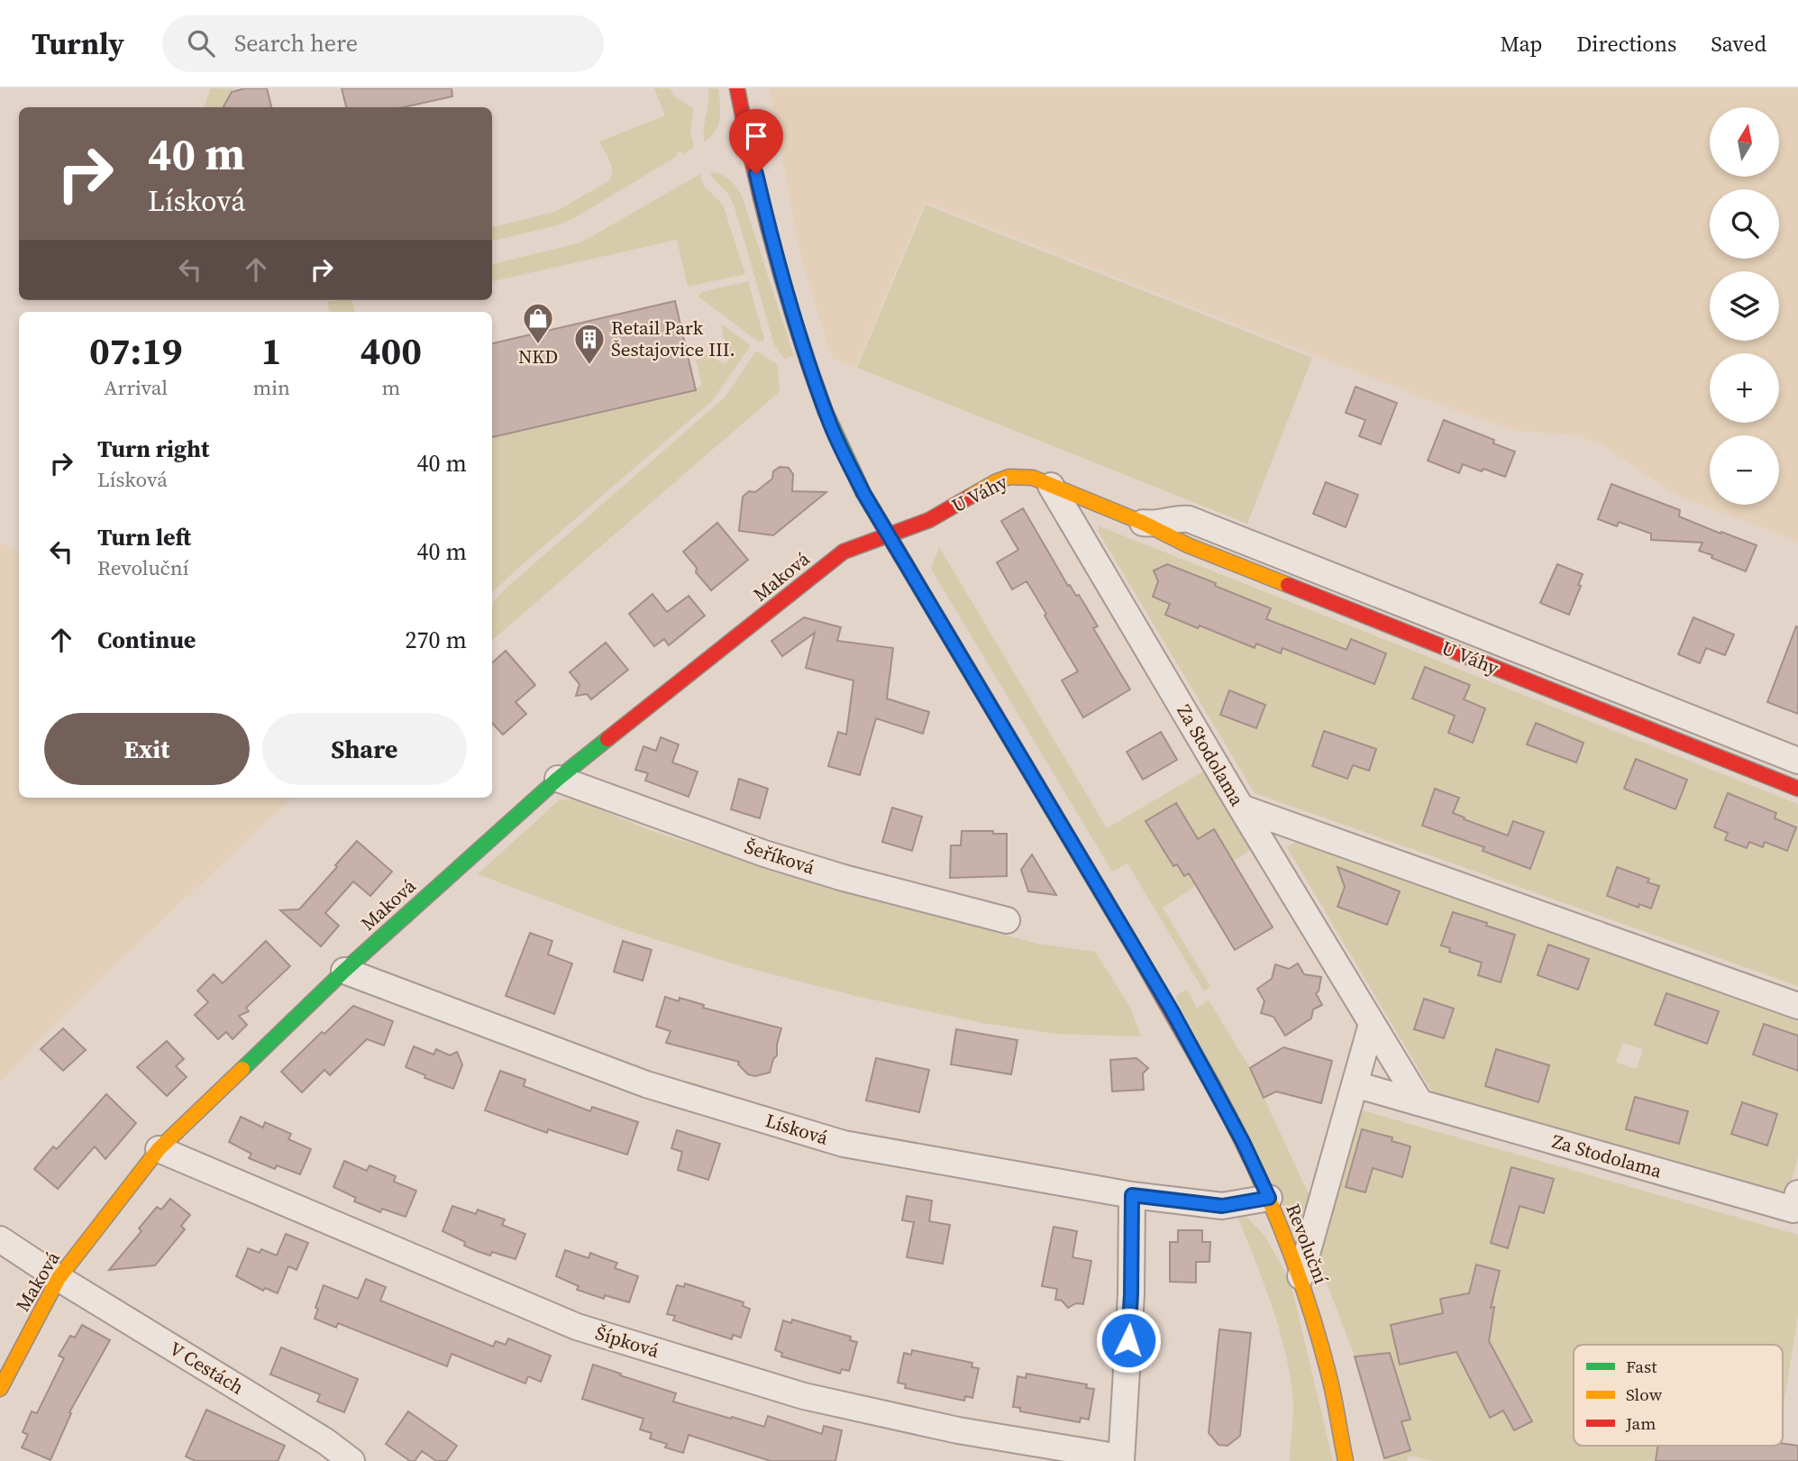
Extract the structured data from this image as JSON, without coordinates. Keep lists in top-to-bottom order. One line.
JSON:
{"streets":{"street":["U Váhy","Maková","Za Stodolama","Šeříková","Lísková","Revoluční","Šípková","V Cestách"]},"crossings":[["U Váhy","Maková"],["U Váhy","Za Stodolama"],["U Váhy","Revoluční"],["Maková","Šeříková"],["Maková","Lísková"],["Maková","Revoluční"],["Maková","Šípková"],["Maková","V Cestách"],["Lísková","Revoluční"]],"places":{"shop":["NKD"],"building":["Retail Park Šestajovice III."]},"legend":["Fast","Slow","Jam"],"north":"top","page":{"header":"Turnly","search":"Search here","nav":["Map","Directions","Saved"],"map_buttons":["+","−"],"turn":["40 m","Lísková"],"eta":["07:19","Arrival","1","min","400","m"],"list":[{"name":"Turn right","note":"Lísková","value":"40 m"},{"name":"Turn left","note":"Revoluční","value":"40 m"},{"name":"Continue","value":"270 m"}],"buttons":["Exit","Share"]}}
